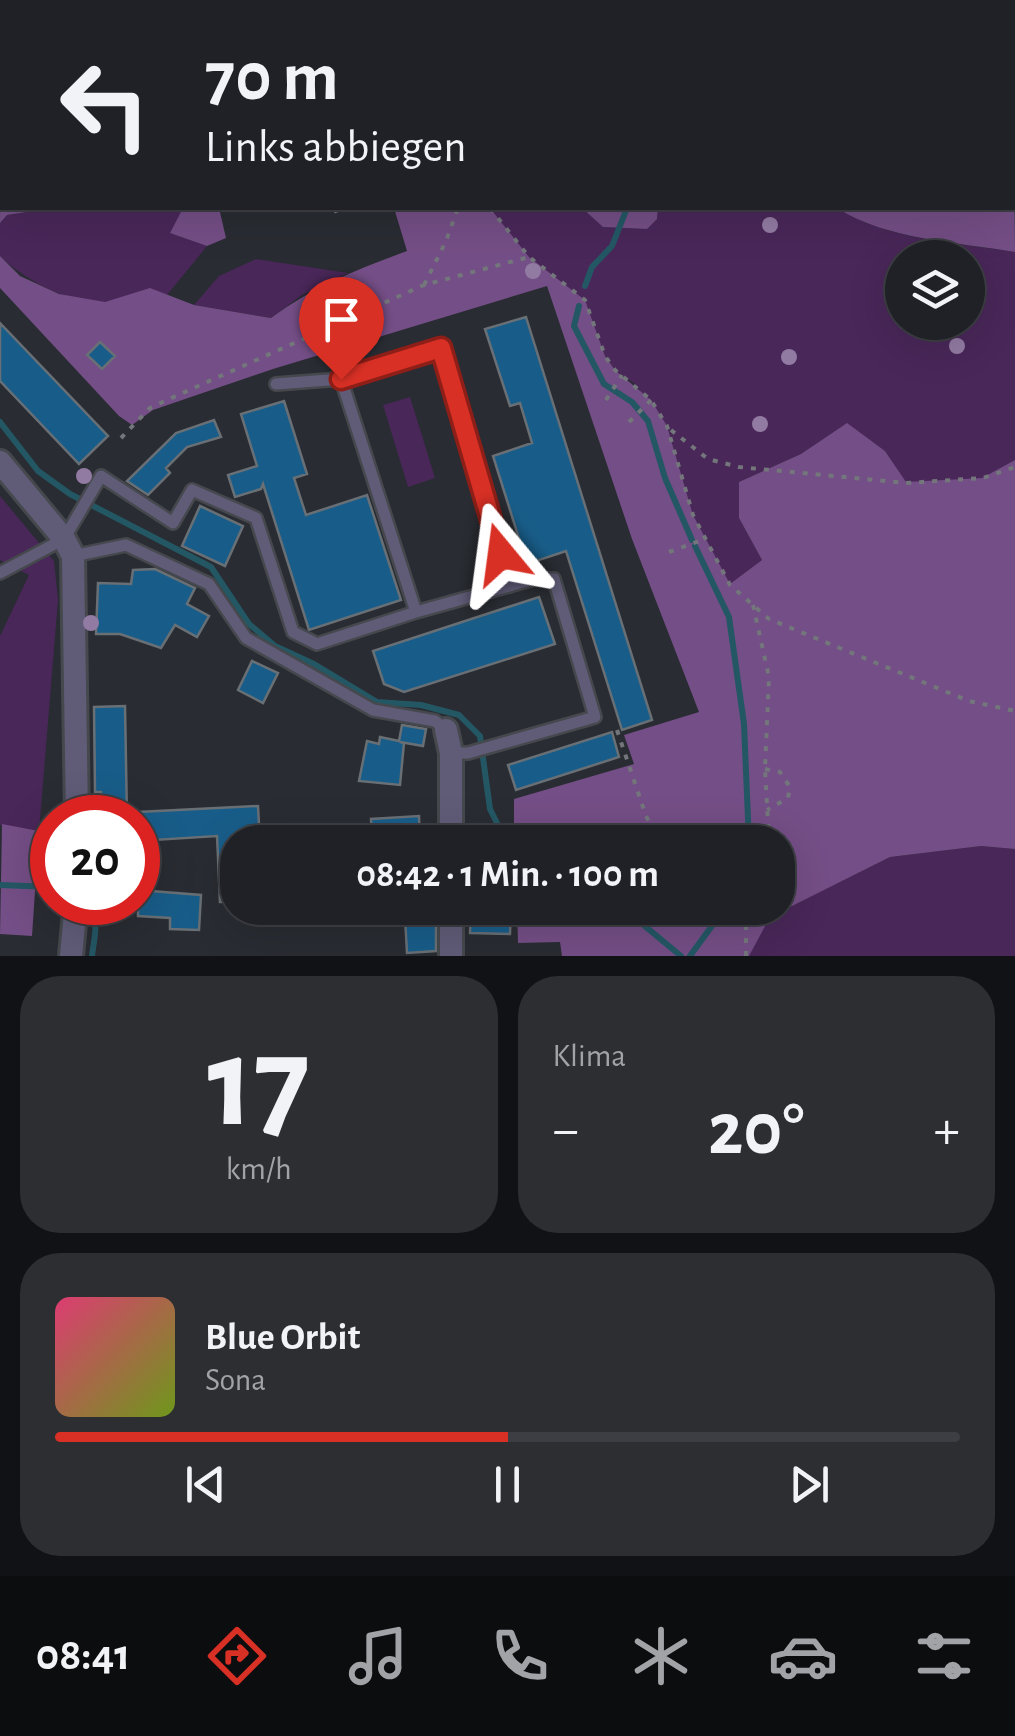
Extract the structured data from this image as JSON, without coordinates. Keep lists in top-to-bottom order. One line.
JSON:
{"page":{"turn":["70 m","Links abbiegen"],"limit":"20","trip":"08:42 · 1 Min. · 100 m","tile":[["17","km/h"],"Klima"],"heat":["−","20°","+"],"song":["Blue Orbit","Sona"],"tabs":"08:41"}}
